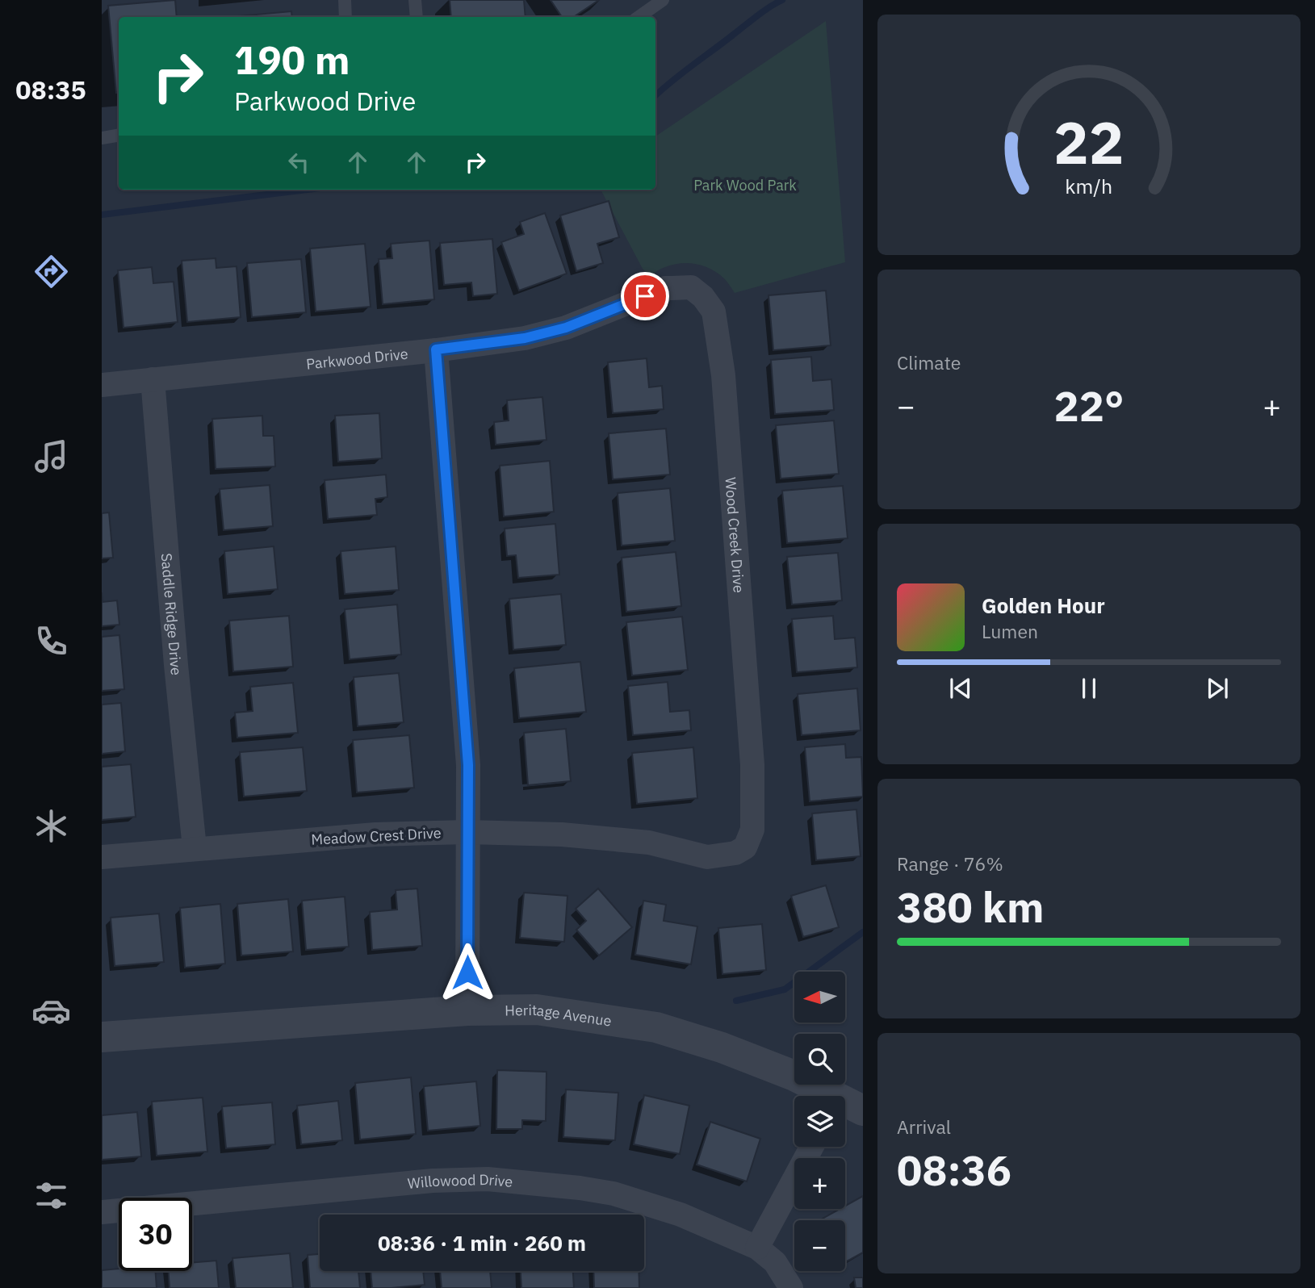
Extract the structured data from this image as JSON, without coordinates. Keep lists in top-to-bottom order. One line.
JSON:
{"streets":{"street":["Parkwood Drive","Wood Creek Drive","Saddle Ridge Drive","Meadow Crest Drive","Heritage Avenue","Willowood Drive"]},"crossings":[["Parkwood Drive","Wood Creek Drive"],["Parkwood Drive","Saddle Ridge Drive"],["Wood Creek Drive","Meadow Crest Drive"],["Saddle Ridge Drive","Meadow Crest Drive"]],"parks":["Park Wood Park"],"north":"left","page":{"tabs":"08:35","turn":["190 m","Parkwood Drive"],"tile":["Climate",["Range · 76%","380 km"],["Arrival","08:36"]],"heat":["−","22°","+"],"song":["Golden Hour","Lumen"],"map_buttons":["+","−"],"limit":"30","trip":"08:36 · 1 min · 260 m","gauge":["22","km/h"]}}
